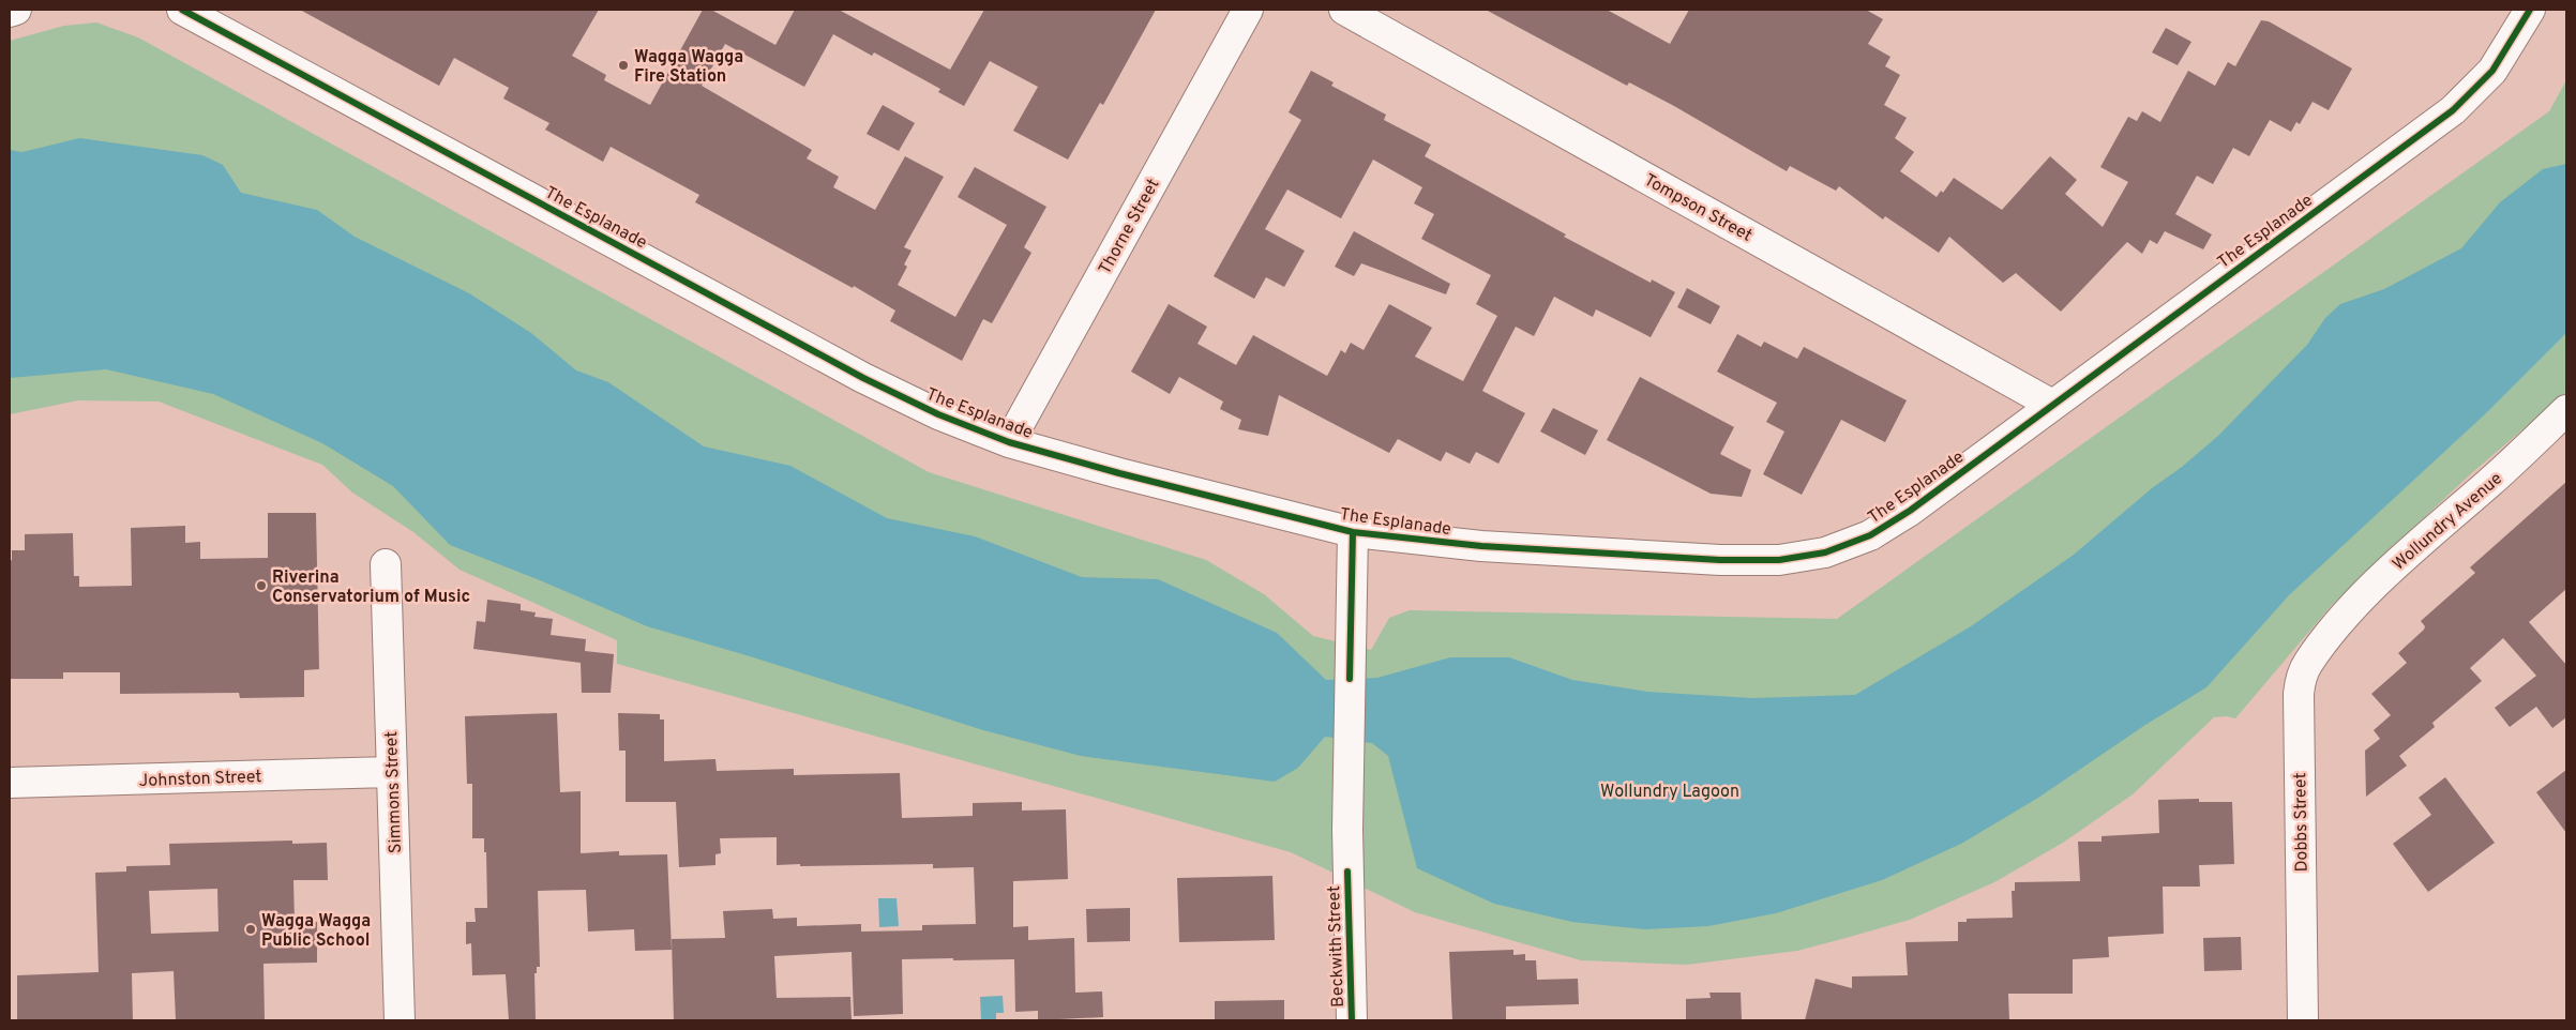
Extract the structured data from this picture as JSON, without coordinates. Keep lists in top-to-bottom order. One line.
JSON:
{"streets":{"street":["Tompson Street","The Esplanade","Thorne Street","Wollundry Avenue","Johnston Street","Simmons Street","Dobbs Street","Beckwith Street"]},"crossings":[["Tompson Street","The Esplanade"],["The Esplanade","Thorne Street"],["The Esplanade","Beckwith Street"],["Wollundry Avenue","Dobbs Street"],["Johnston Street","Simmons Street"]],"parks":["Wollundry Lagoon"],"places":["Wagga Wagga Fire Station","Riverina Conservatorium of Music","Wagga Wagga Public School"]}
